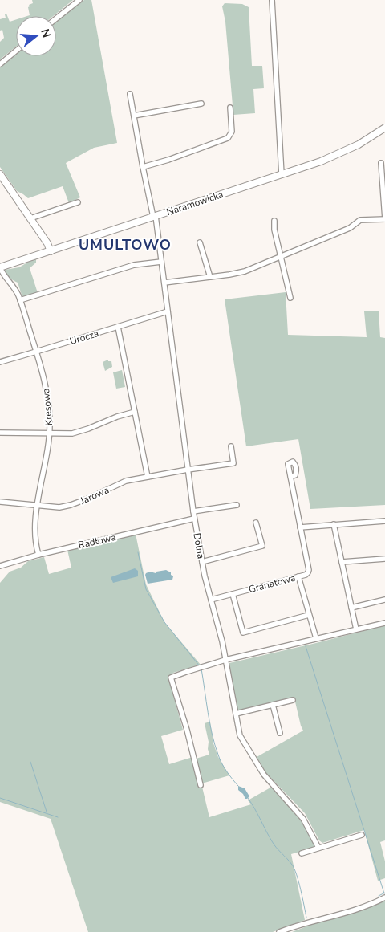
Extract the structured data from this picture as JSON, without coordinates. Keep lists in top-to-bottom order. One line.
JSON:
{"streets":{"street":["Naramowicka","Urocza","Kresowa","Jarowa","Radłowa","Dolna","Granatowa"]},"crossings":[["Naramowicka","Kresowa"],["Naramowicka","Dolna"],["Urocza","Kresowa"],["Urocza","Dolna"],["Kresowa","Jarowa"],["Kresowa","Radłowa"],["Jarowa","Dolna"],["Radłowa","Dolna"],["Dolna","Granatowa"]],"districts":["UMULTOWO"],"north":"right"}
